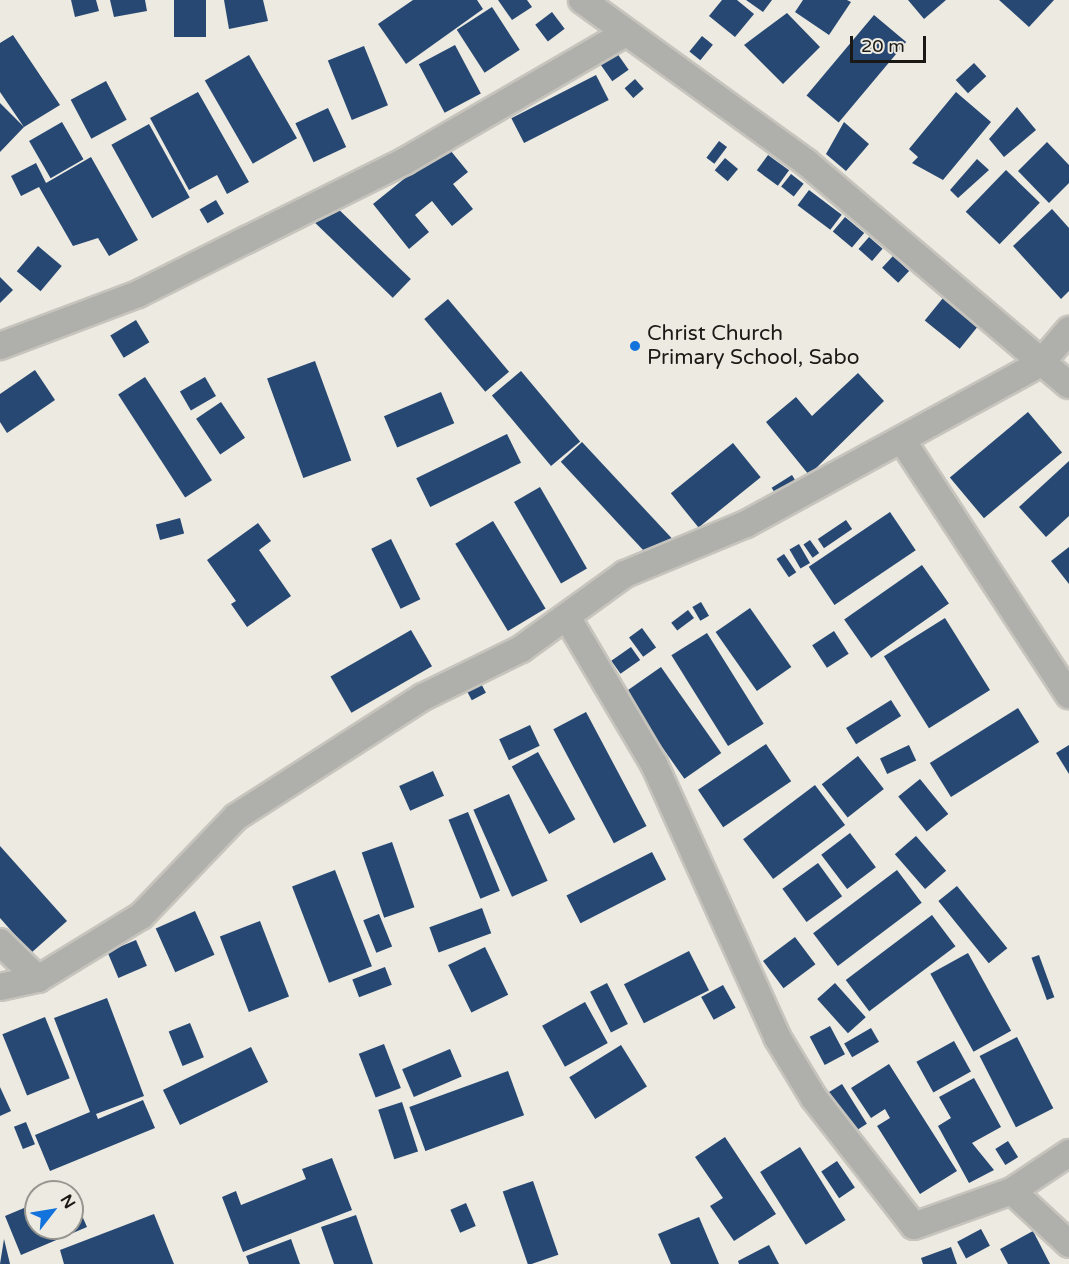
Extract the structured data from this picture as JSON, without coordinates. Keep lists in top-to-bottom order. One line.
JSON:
{"places":["Christ Church Primary School, Sabo"],"scale_bar":"20 m","north":"top right"}
